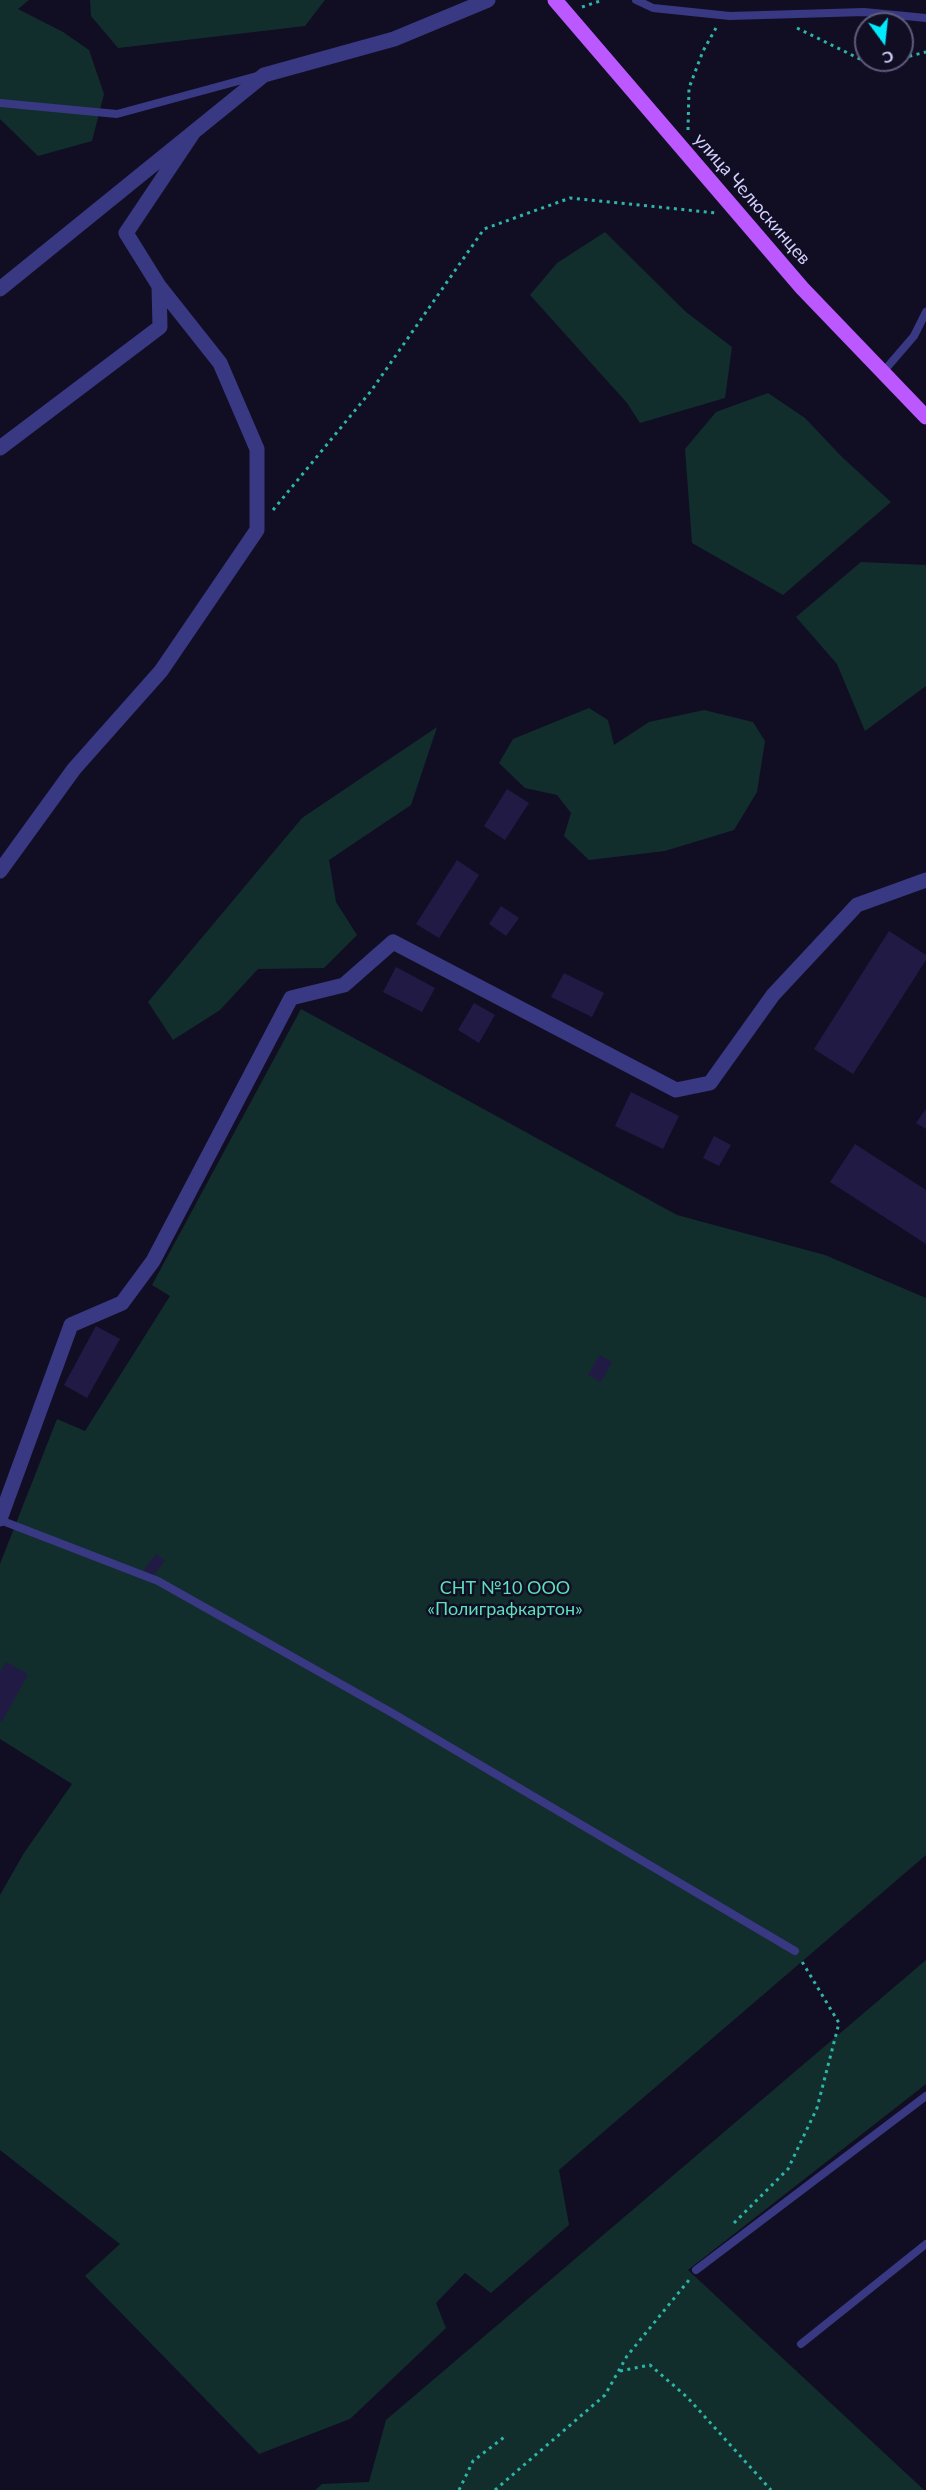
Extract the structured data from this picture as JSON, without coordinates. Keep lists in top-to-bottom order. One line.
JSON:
{"streets":{"main road":["улица Челюскинцев"]},"parks":["СНТ №10 ООО «Полиграфкартон»"],"north":"bottom"}
